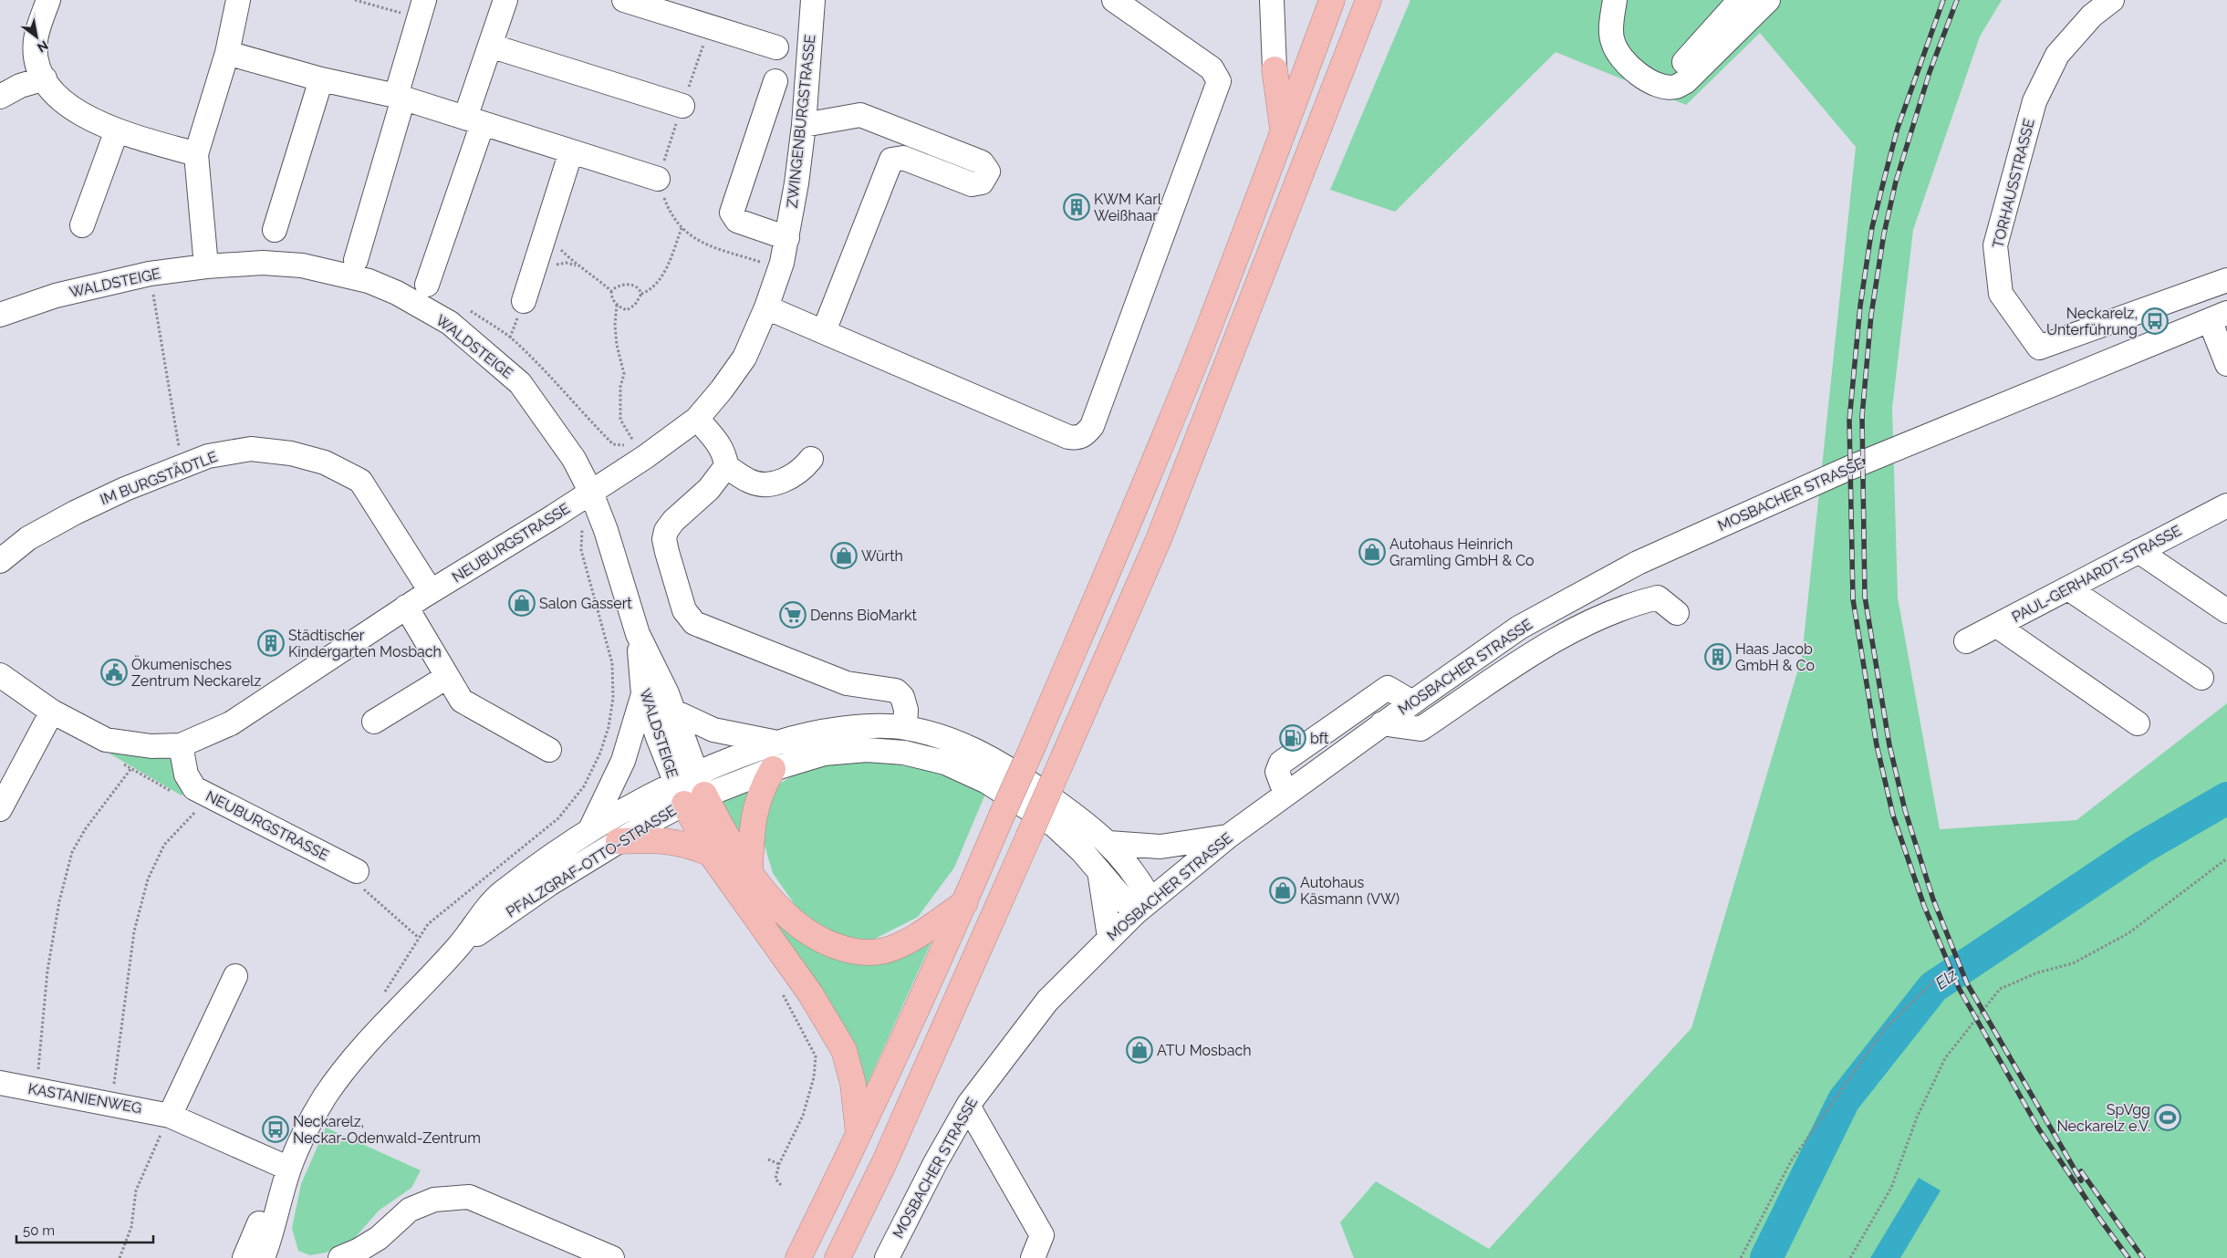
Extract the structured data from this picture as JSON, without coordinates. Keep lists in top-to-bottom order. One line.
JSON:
{"streets":{"street":["ZWINGENBURGSTRASSE","TORHAUSSTRASSE","WALDSTEIGE","IM BURGSTÄDTLE","MOSBACHER STRASSE","NEUBURGSTRASSE","PAUL-GERHARDT-STRASSE","PFALZGRAF-OTTO-STRASSE","KASTANIENWEG"]},"crossings":[["ZWINGENBURGSTRASSE","WALDSTEIGE"],["ZWINGENBURGSTRASSE","NEUBURGSTRASSE"],["WALDSTEIGE","NEUBURGSTRASSE"],["WALDSTEIGE","PFALZGRAF-OTTO-STRASSE"],["IM BURGSTÄDTLE","NEUBURGSTRASSE"],["MOSBACHER STRASSE","PFALZGRAF-OTTO-STRASSE"],["PFALZGRAF-OTTO-STRASSE","KASTANIENWEG"]],"water":["Elz"],"places":{"building":["KWM Karl Weißhaar","Städtischer Kindergarten Mosbach","Haas Jacob GmbH & Co"],"bus stop":["Neckarelz, Unterführung","Neckarelz, Neckar-Odenwald-Zentrum"],"shop":["Autohaus Heinrich Gramling GmbH & Co","Würth","Salon Gassert","Autohaus Käsmann (VW)","ATU Mosbach"],"supermarket":["Denns BioMarkt"],"public building":["Ökumenisches Zentrum Neckarelz"],"fuel station":["bft"],"sports":["SpVgg Neckarelz e.V."]},"scale_bar":"50 m","north":"bottom right"}
